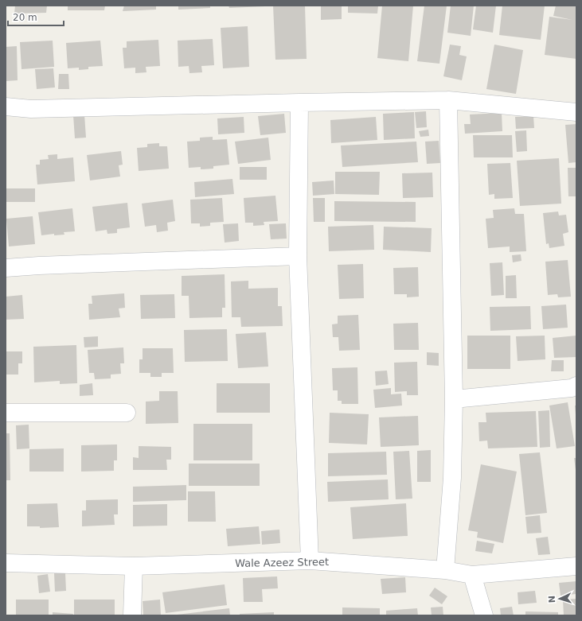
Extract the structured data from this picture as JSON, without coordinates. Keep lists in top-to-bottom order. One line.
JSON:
{"streets":{"street":["Wale Azeez Street"]},"scale_bar":"20 m","north":"left"}
